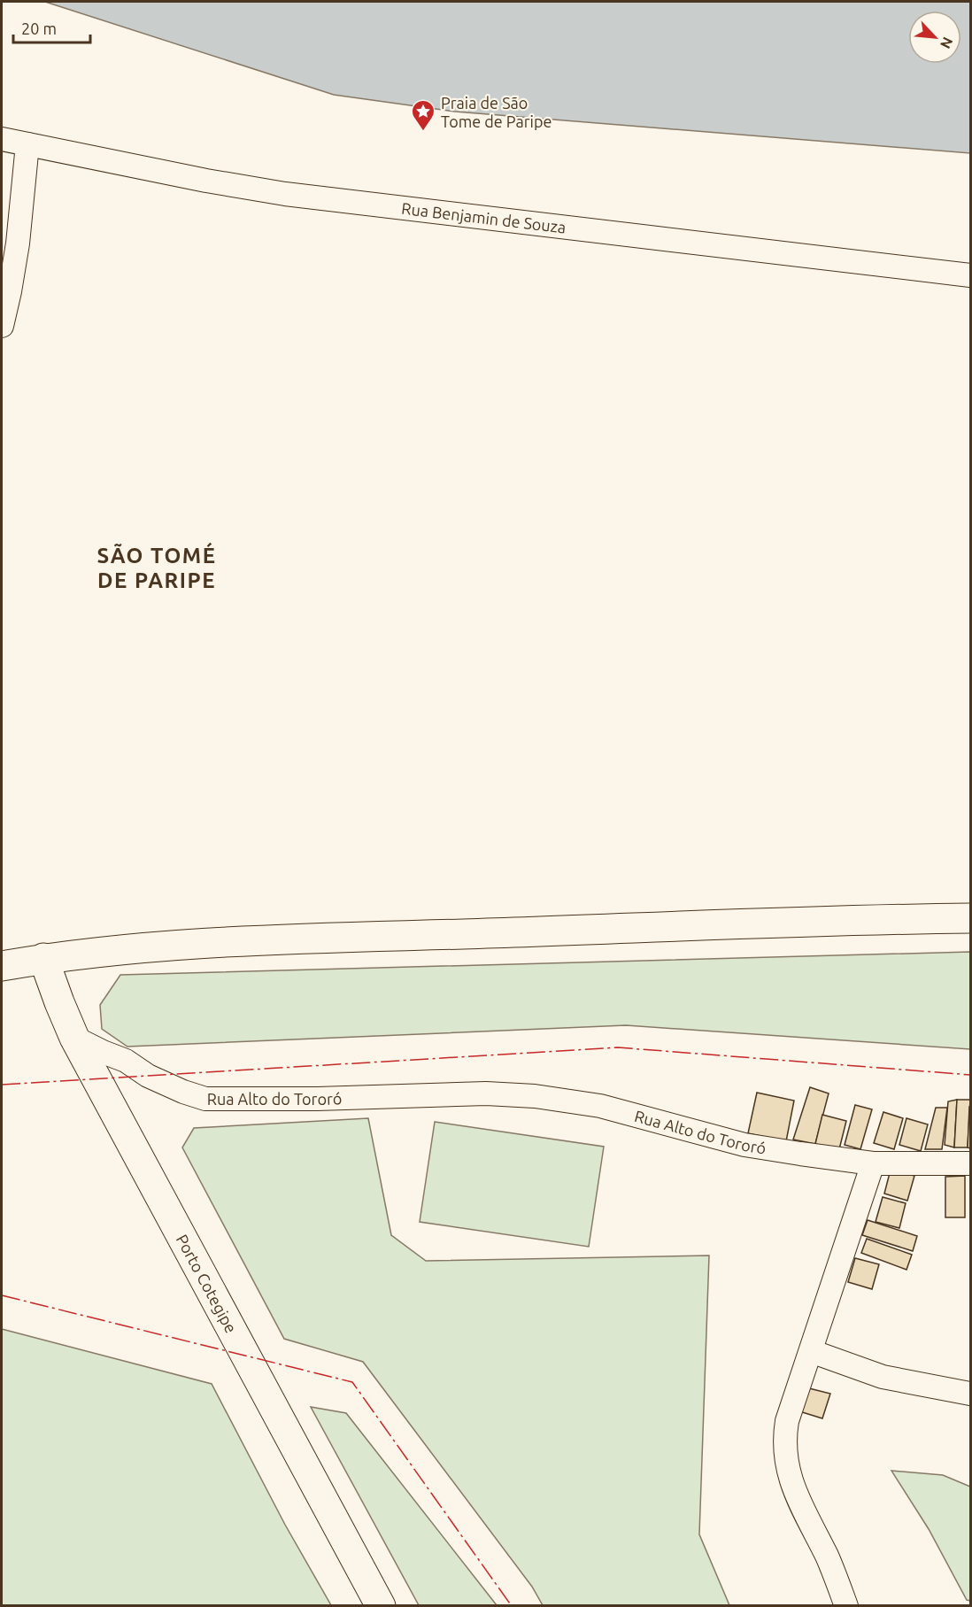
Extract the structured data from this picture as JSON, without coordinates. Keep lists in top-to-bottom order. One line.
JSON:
{"streets":{"main road":["Porto Cotegipe"],"street":["Rua Benjamin de Souza","Rua Alto do Tororó"]},"crossings":[["Rua Alto do Tororó","Porto Cotegipe"]],"districts":["SÃO TOMÉ DE PARIPE"],"places":{"place":["Praia de São Tome de Paripe"]},"scale_bar":"20 m","north":"bottom right"}
